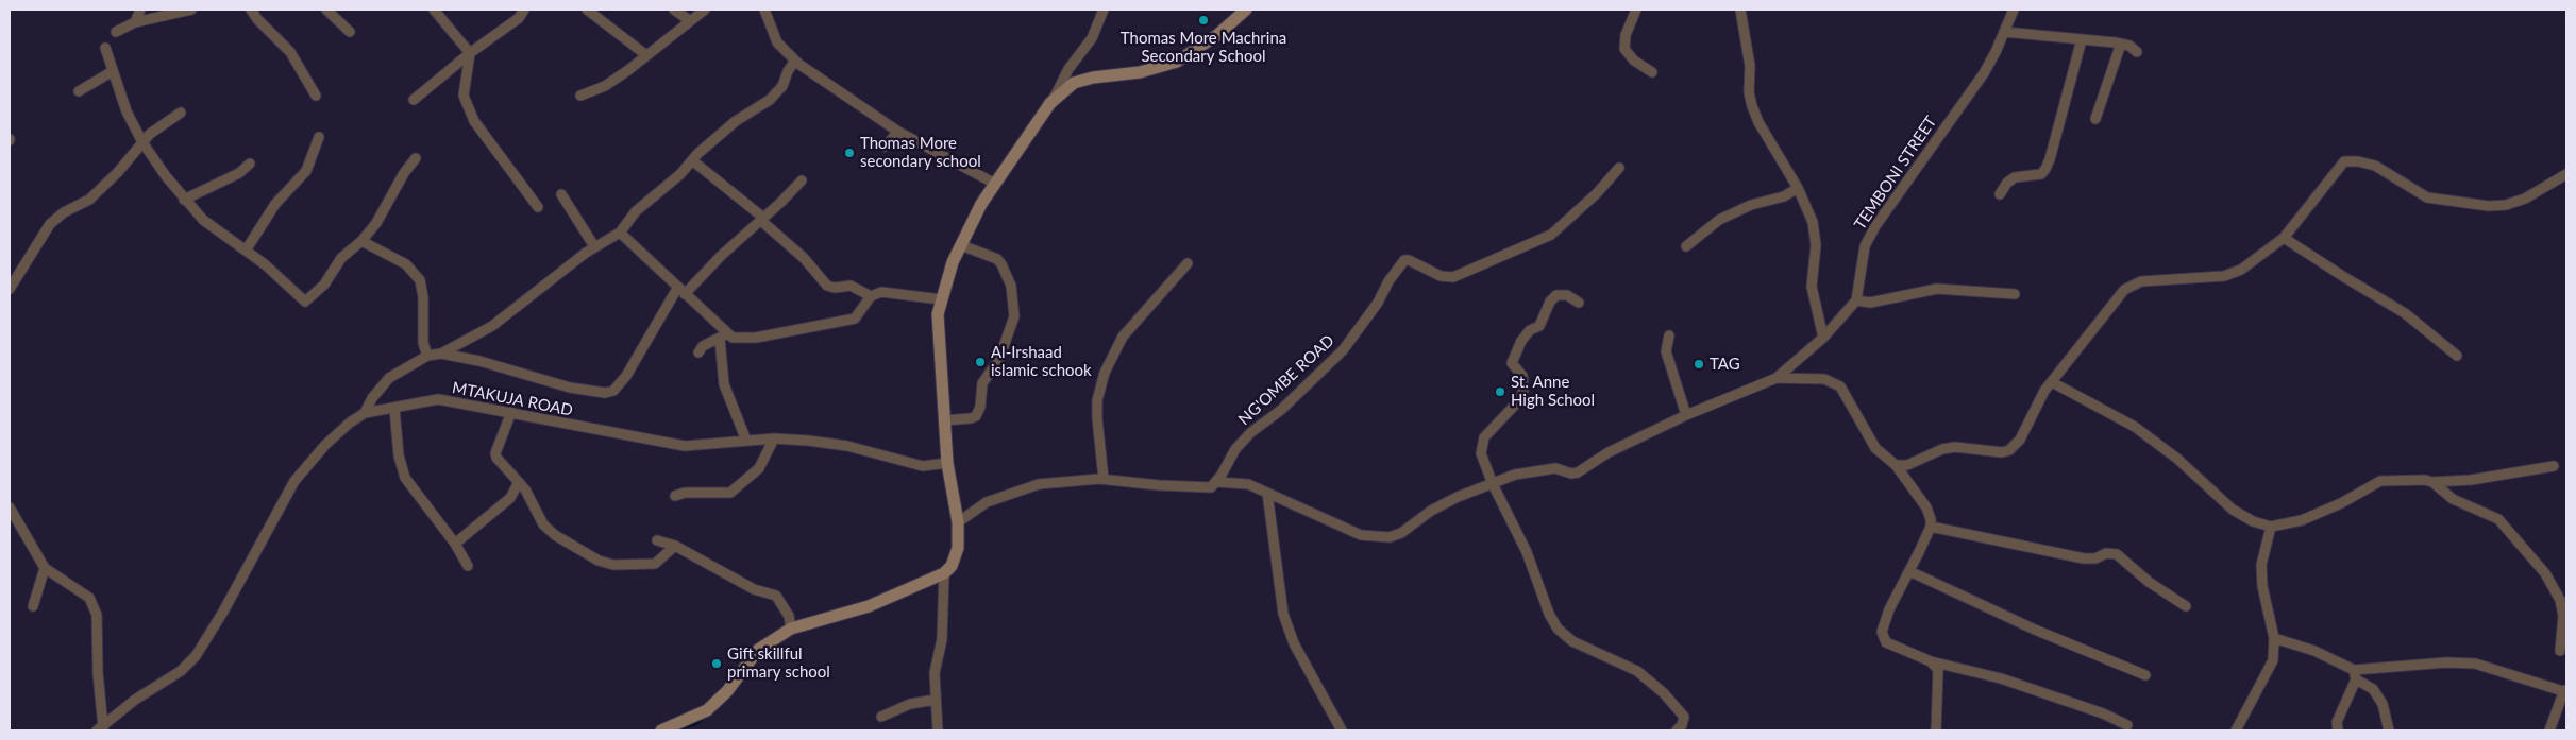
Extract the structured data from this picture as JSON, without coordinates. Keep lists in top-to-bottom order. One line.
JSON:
{"streets":{"street":["TEMBONI STREET","NG'OMBE ROAD","MTAKUJA ROAD"]},"places":["Thomas More Machrina Secondary School","Thomas More secondary school","Al-Irshaad islamic schook","TAG","St. Anne High School","Gift skillful primary school"]}
